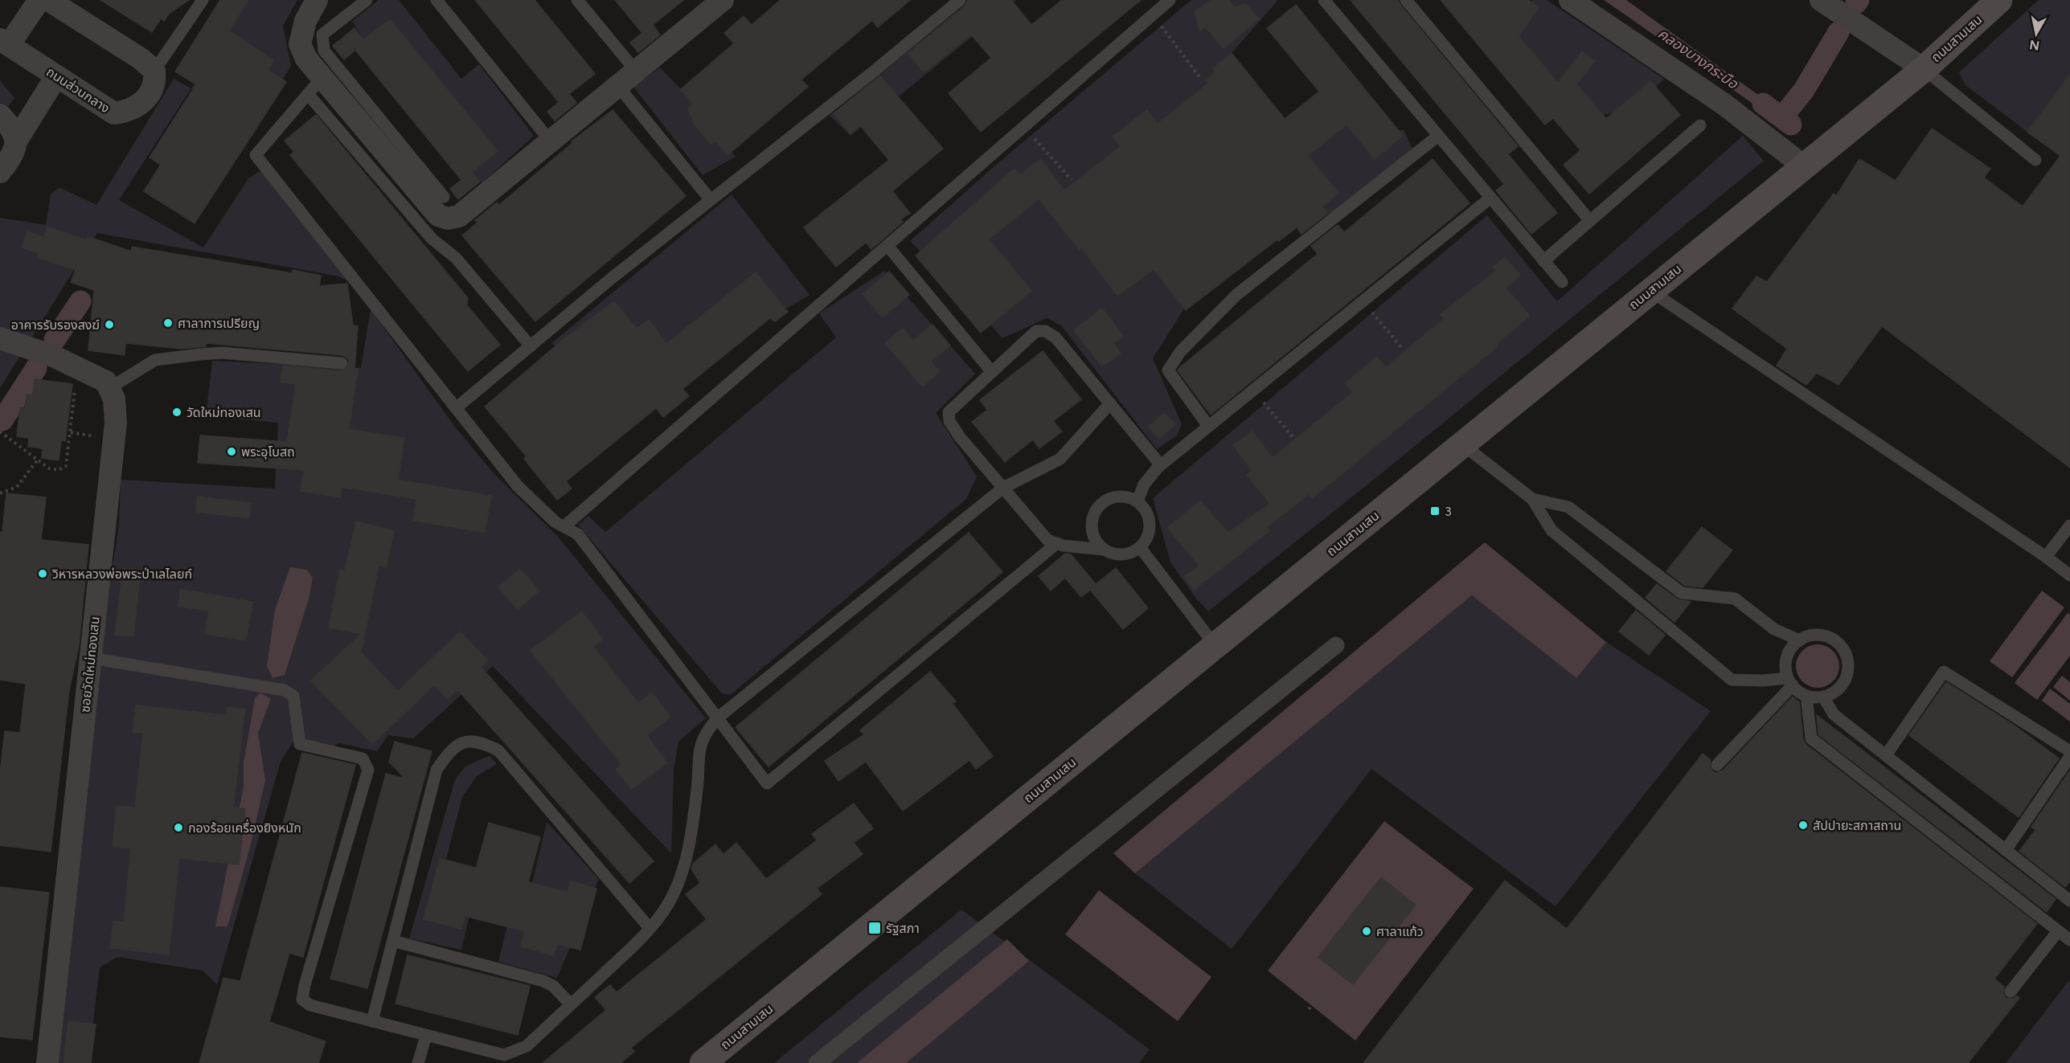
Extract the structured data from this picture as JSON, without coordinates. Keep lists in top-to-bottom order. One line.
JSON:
{"streets":{"main road":["ถนนสามเสน"],"street":["ถนนส่วนกลาง","ซอยวัดใหม่ทองเสน"]},"water":["คลองบางกระบือ"],"places":{"other":["ศาลาการเปรียญ","อาคารรับรองสงฆ์","วัดใหม่ทองเสน","พระอุโบสถ","วิหารหลวงพ่อพระป่าเลไลยก์","สัปปายะสภาสถาน","กองร้อยเครื่องยิงหนัก","ศาลาแก้ว"],"transit":["3","รัฐสภา"]},"north":"bottom"}
